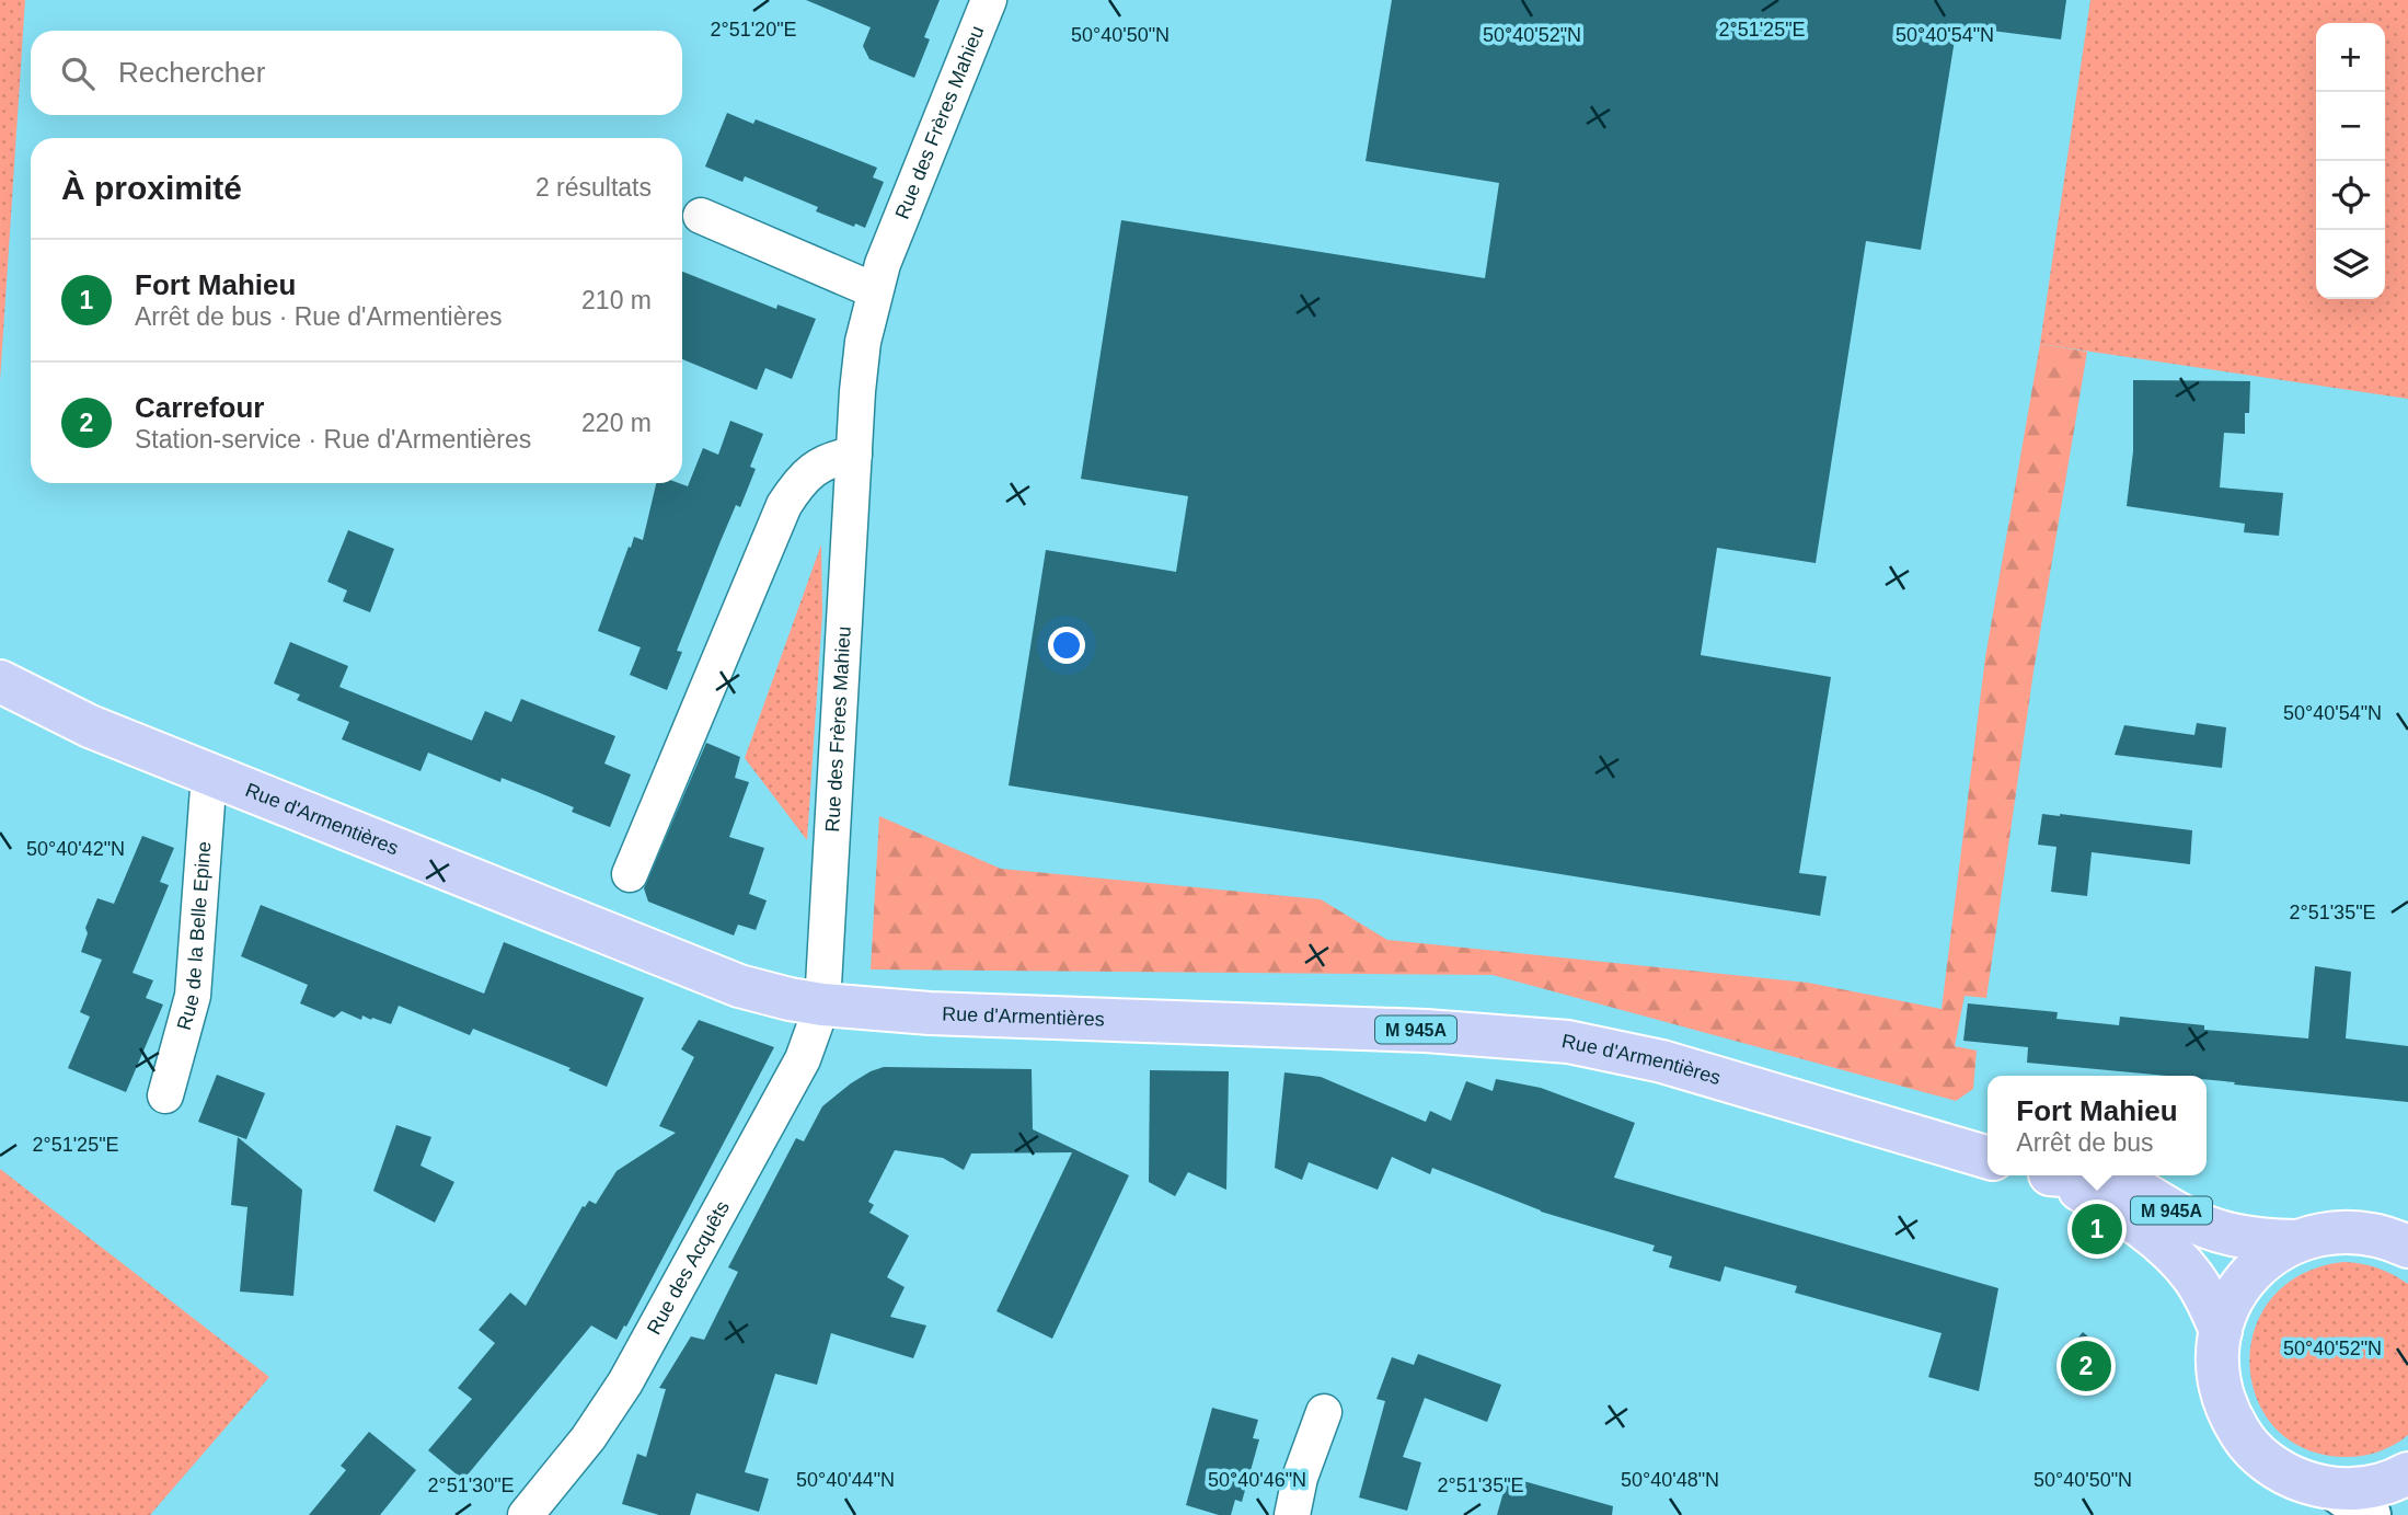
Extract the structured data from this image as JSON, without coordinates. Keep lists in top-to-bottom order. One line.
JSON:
{"streets":{"main road":["Rue d'Armentières","M 945A"],"street":["Rue des Frères Mahieu","Rue de la Belle Epine","Rue des Acquêts"]},"crossings":[["Rue des Frères Mahieu","Rue d'Armentières"],["Rue des Frères Mahieu","Rue des Acquêts"],["Rue d'Armentières","Rue de la Belle Epine"],["Rue d'Armentières","Rue des Acquêts"]],"page":{"map_buttons":["+","−"],"search":"Rechercher","heading":["À proximité","2 résultats"],"list":[{"mark":"1","name":"Fort Mahieu","note":"Arrêt de bus · Rue d'Armentières","value":"210 m"},{"mark":"2","name":"Carrefour","note":"Station-service · Rue d'Armentières","value":"220 m"}],"popup":["Fort Mahieu","Arrêt de bus"],"pins":["1","2"]},"coordinates":["2°51'20\"E","2°51'25\"E","50°40'50\"N","50°40'52\"N","50°40'54\"N","50°40'42\"N","2°51'35\"E","50°40'44\"N","50°40'46\"N","50°40'48\"N","2°51'30\"E"]}
